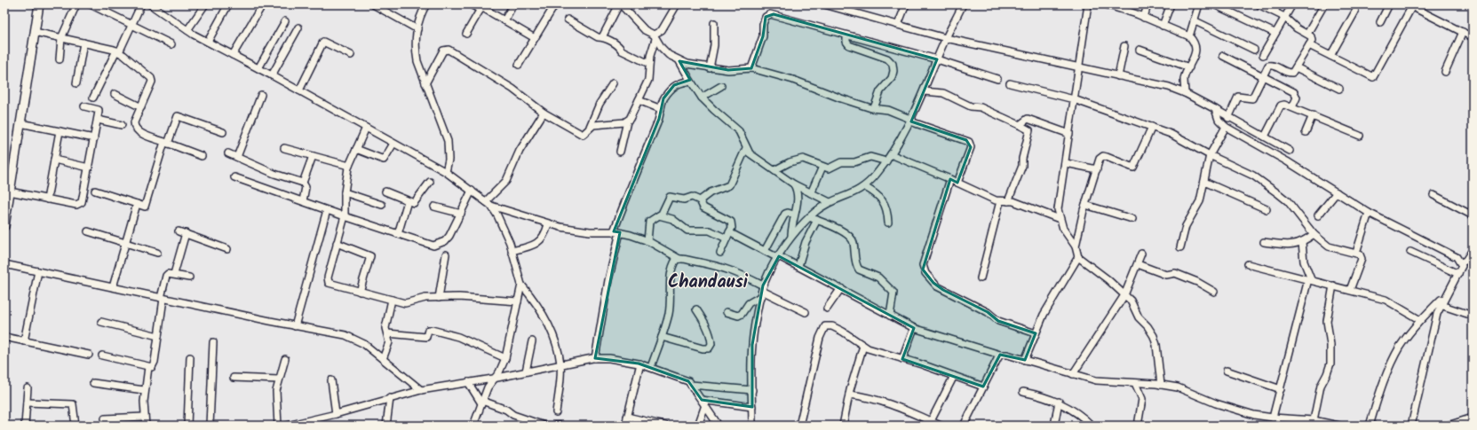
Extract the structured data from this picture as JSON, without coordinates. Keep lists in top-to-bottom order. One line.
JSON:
{"districts":["Chandausi"]}
